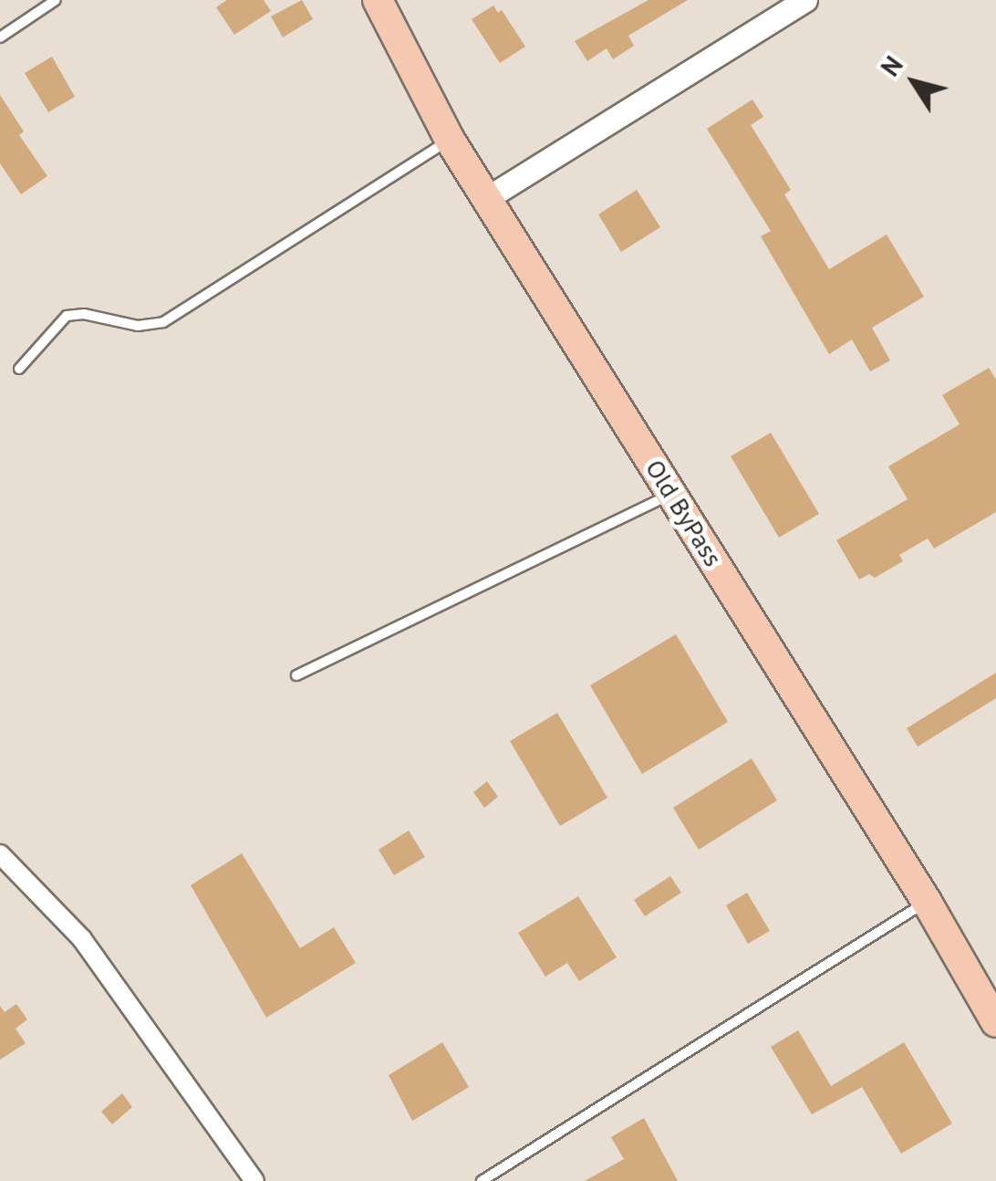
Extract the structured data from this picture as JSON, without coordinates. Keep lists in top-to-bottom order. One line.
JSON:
{"streets":{"main road":["Old ByPass"]},"north":"top left"}
